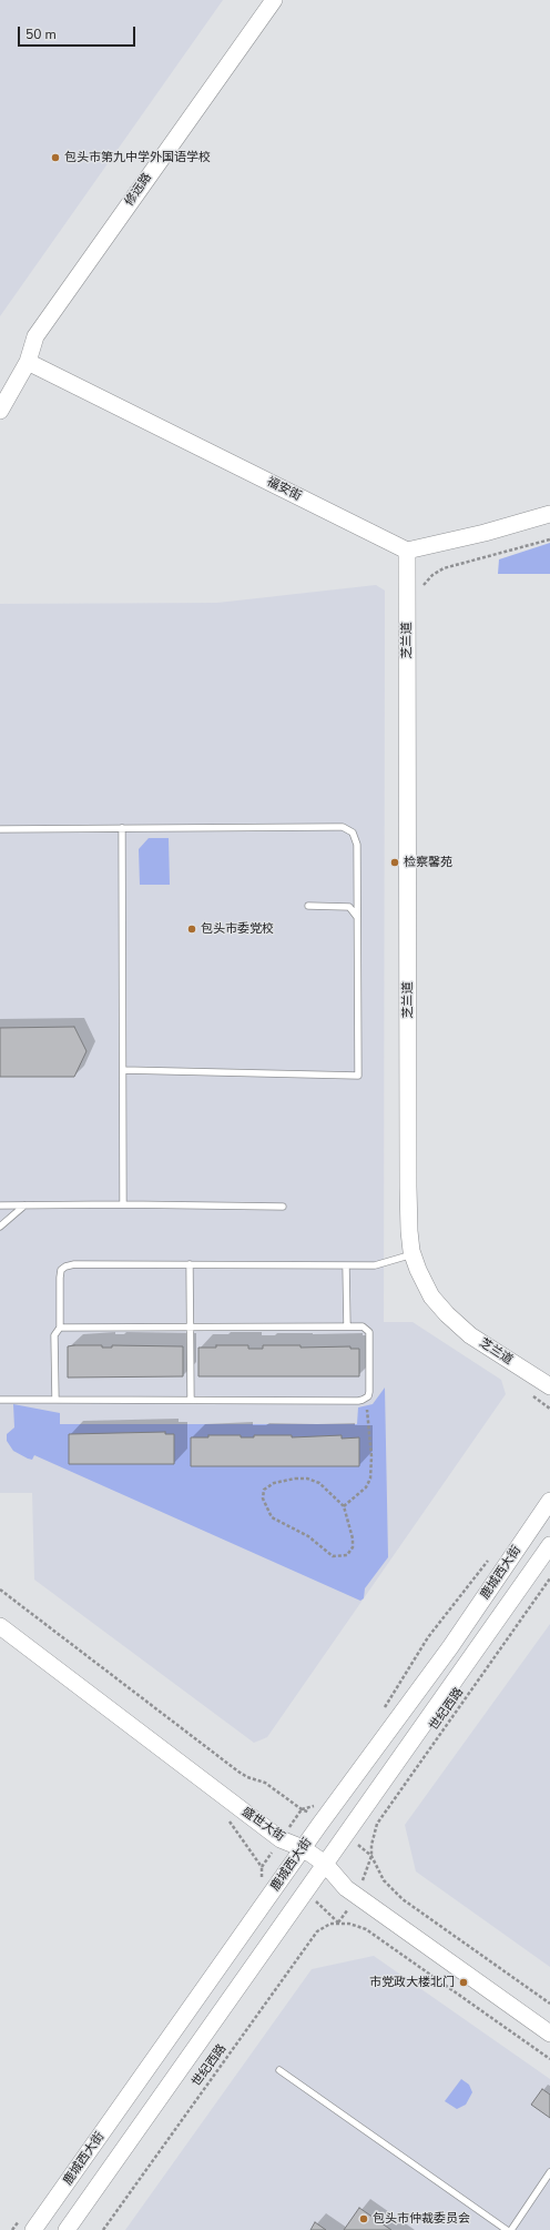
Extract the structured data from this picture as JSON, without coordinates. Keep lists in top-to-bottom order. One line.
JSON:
{"streets":{"street":["修远路","福安街","芝兰道","鹿城西大街","盛世大街"],"path":["世纪西路"]},"crossings":[["修远路","福安街"],["福安街","芝兰道"],["鹿城西大街","盛世大街"]],"places":["包头市第九中学外国语学校","检察馨苑","包头市委党校","市党政大楼北门","包头市仲裁委员会"],"scale_bar":"50 m"}
